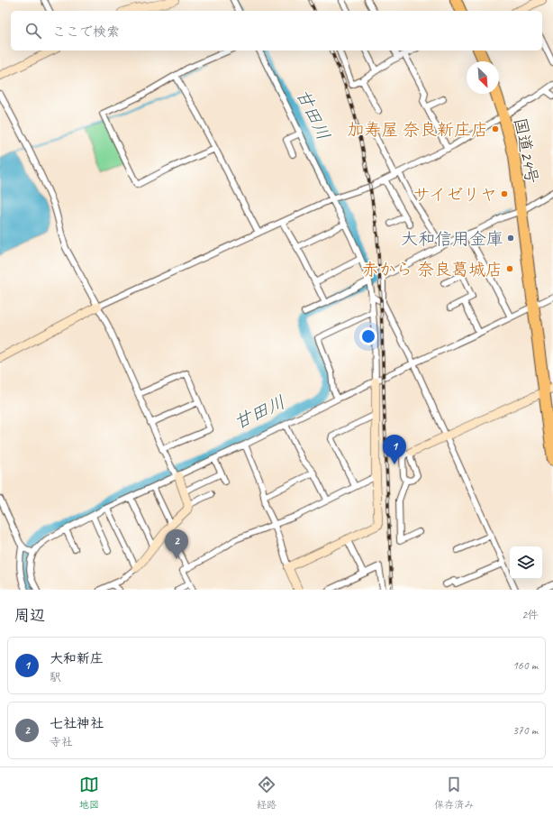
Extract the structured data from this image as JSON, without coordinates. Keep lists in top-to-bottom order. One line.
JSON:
{"streets":{"highway":["国道24号"]},"water":["甘田川"],"places":["加寿屋 奈良新庄店","サイゼリヤ","大和信用金庫","赤から 奈良葛城店"],"north":"bottom right","page":{"search":"ここで検索","pins":["1","2"],"heading":["周辺","2件"],"list":[{"mark":"1","name":"大和新庄","note":"駅","value":"160 m"},{"mark":"2","name":"七社神社","note":"寺社","value":"370 m"}],"nav":["地図","経路","保存済み"]}}
